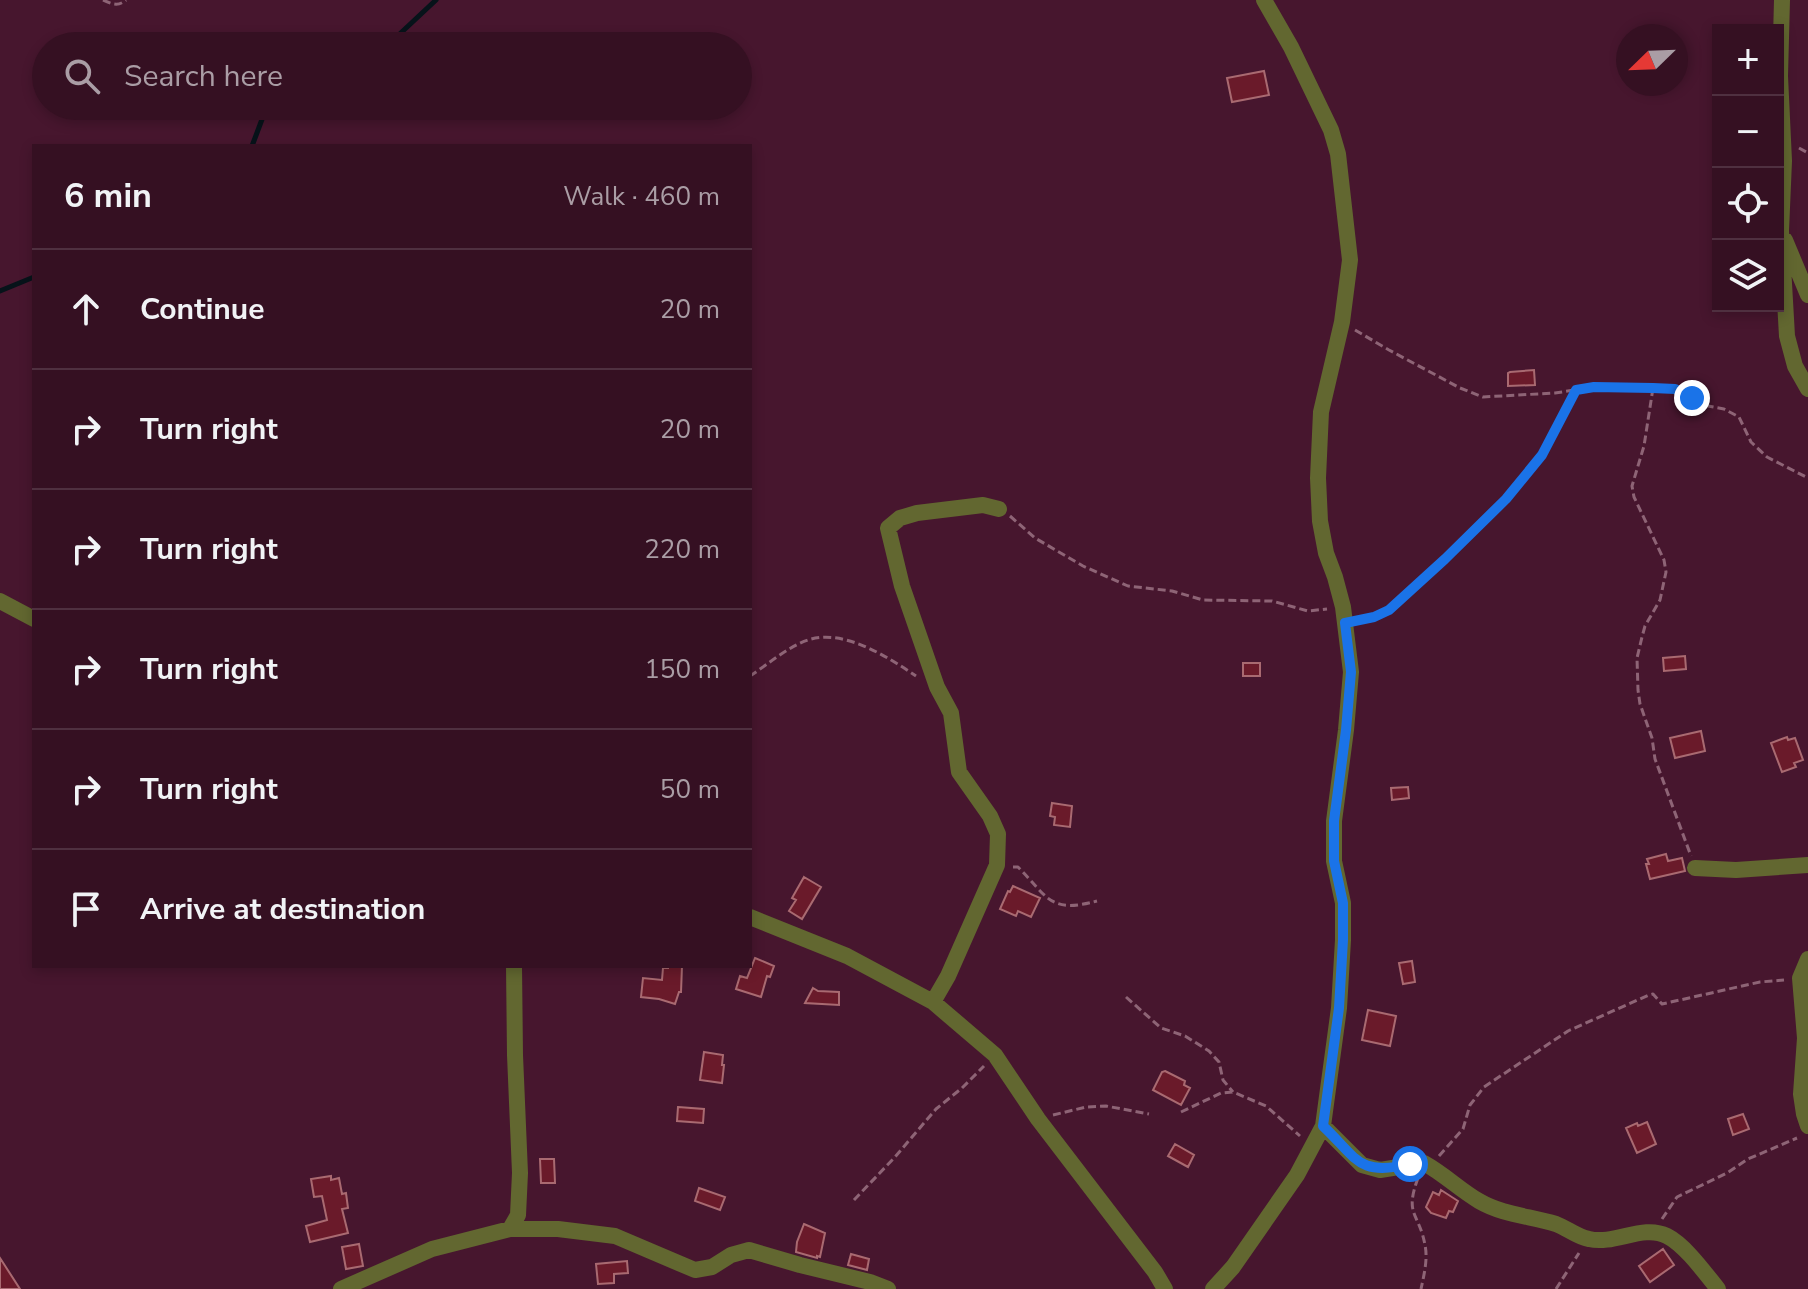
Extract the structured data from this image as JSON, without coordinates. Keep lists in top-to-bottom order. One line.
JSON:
{"north":"bottom left","page":{"map_buttons":["+","−"],"search":"Search here","heading":["6 min","Walk · 460 m"],"list":[["Continue","20 m"],["Turn right","20 m"],["Turn right","220 m"],["Turn right","150 m"],["Turn right","50 m"],"Arrive at destination"]}}
